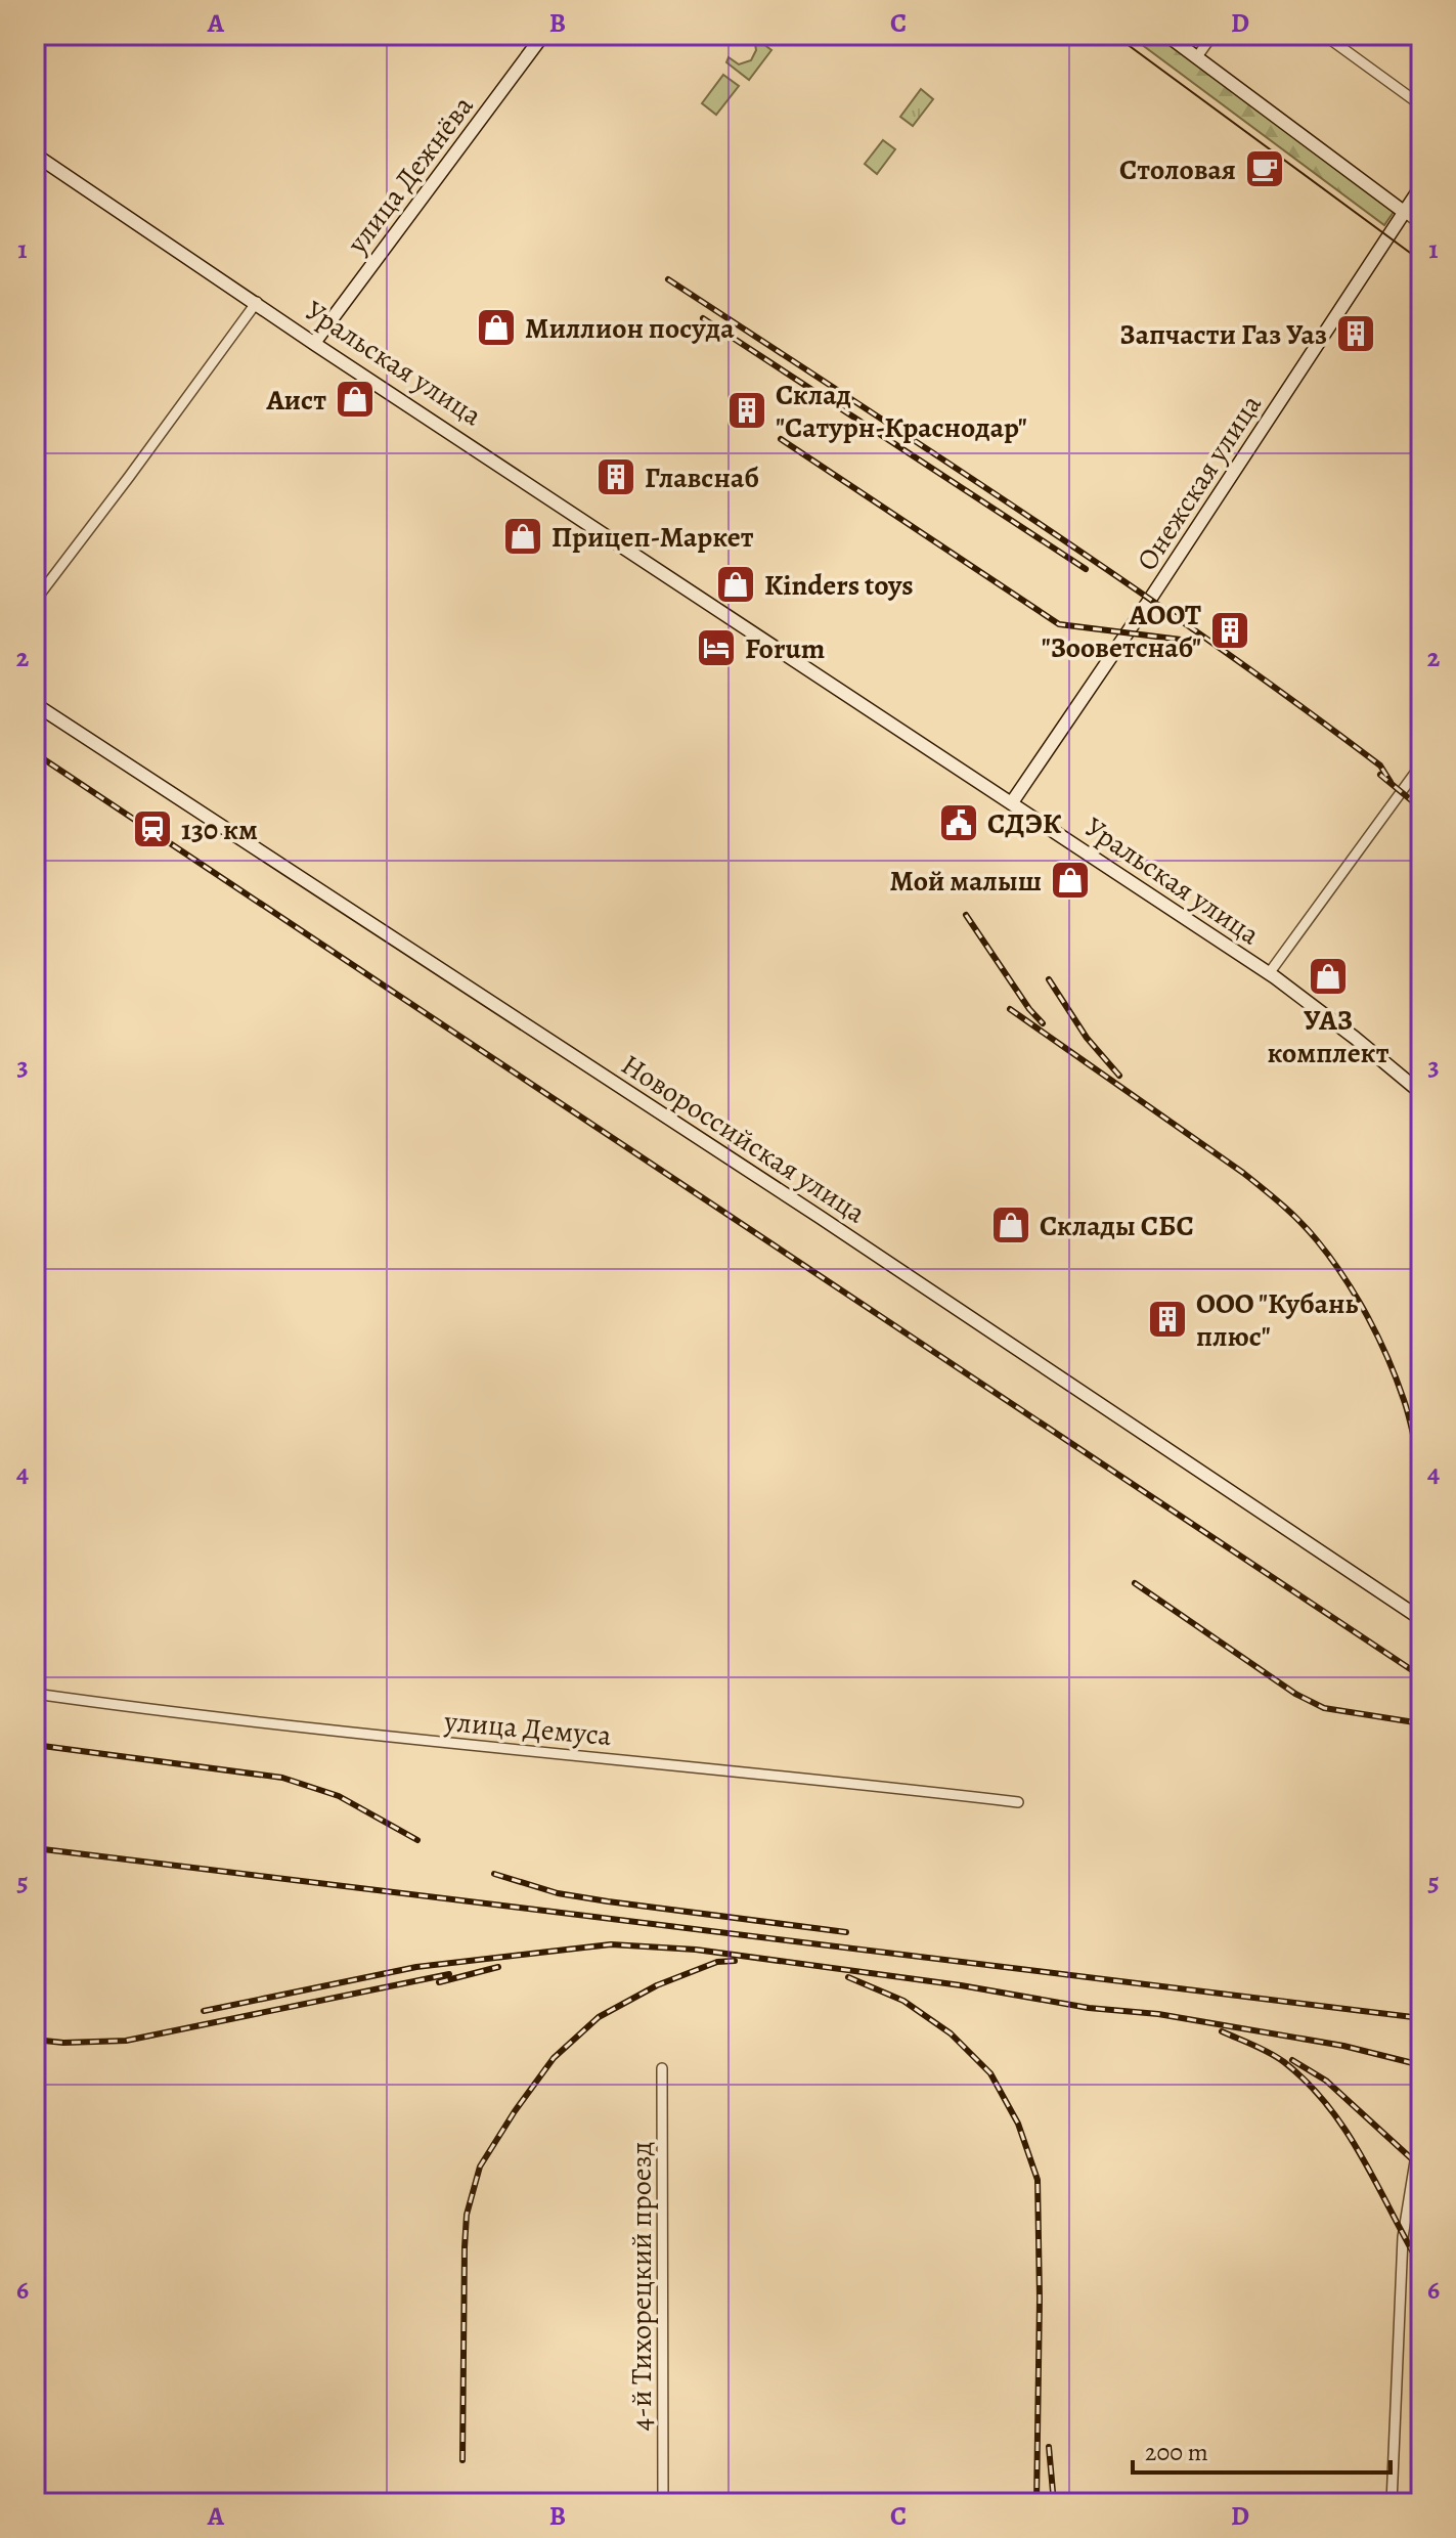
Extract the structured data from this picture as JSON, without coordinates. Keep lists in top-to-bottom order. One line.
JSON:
{"streets":{"street":["улица Дежнёва","Уральская улица","Онежская улица","Новороссийская улица","улица Демуса","4-й Тихорецкий проезд"]},"crossings":[["улица Дежнёва","Уральская улица"],["Уральская улица","Онежская улица"]],"places":{"cafe":["Столовая"],"shop":["Миллион посуда","Аист","Прицеп-Маркет","Kinders toys","Мой малыш","УАЗ комплект","Склады СБС"],"building":["Запчасти Газ Уаз","Склад \"Сатурн-Краснодар\"","Главснаб","АООТ \"Зооветснаб\"","ООО \"Кубань плюс\""],"hotel":["Forum"],"public building":["СДЭК"],"station":["130 км"]},"scale_bar":"200 m","grid":{"columns":["A","B","C","D"],"rows":["1","2","3","4","5","6"]}}
